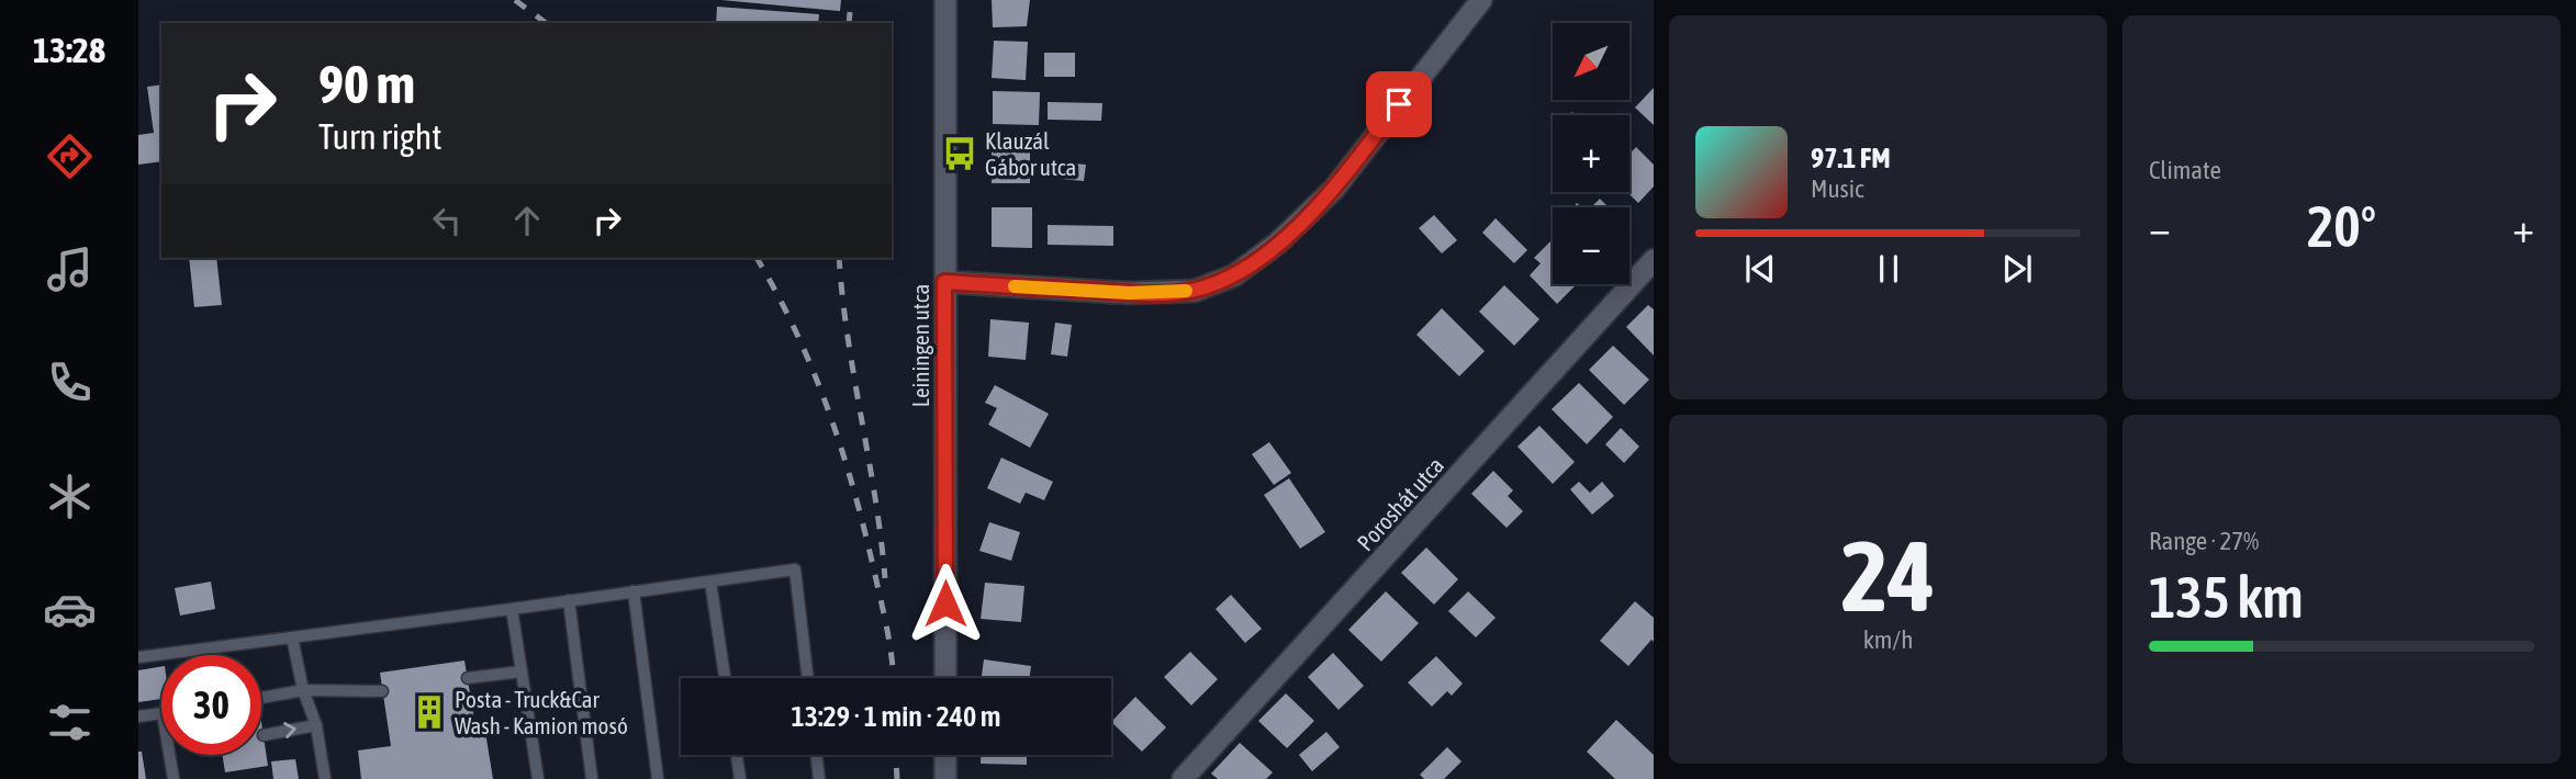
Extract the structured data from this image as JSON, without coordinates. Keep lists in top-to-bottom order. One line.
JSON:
{"streets":{"street":["Leiningen utca","Poroshát utca"]},"places":{"bus stop":["Klauzál Gábor utca"],"building":["Posta - Truck&Car Wash - Kamion mosó"]},"north":"bottom left","page":{"tabs":"13:28","tile":["Climate",["24","km/h"],["Range · 27%","135 km"]],"map_buttons":["+","−"],"turn":["90 m","Turn right"],"song":["97.1 FM","Music"],"heat":["−","20°","+"],"limit":"30","trip":"13:29 · 1 min · 240 m"}}
